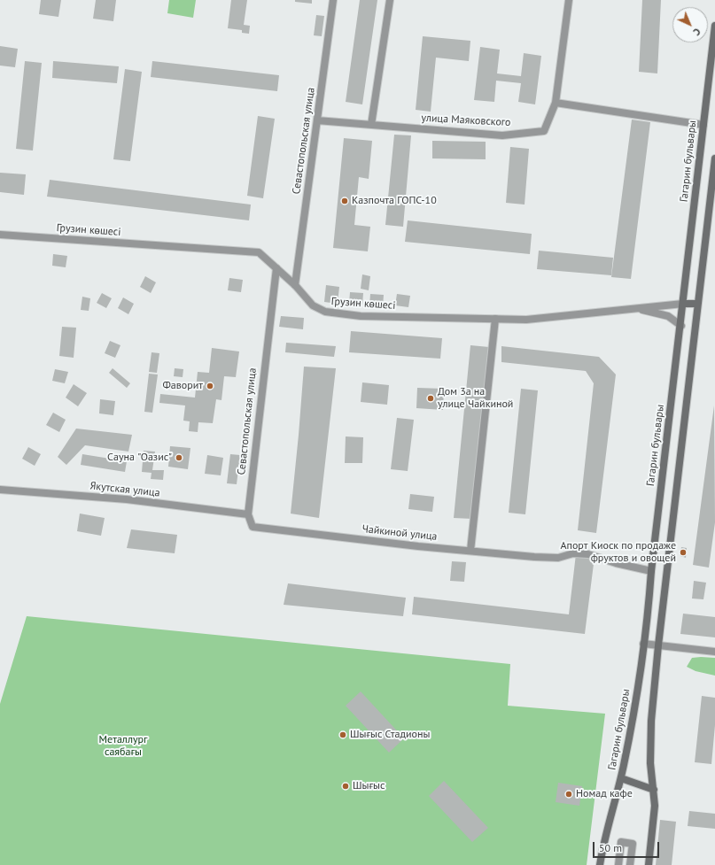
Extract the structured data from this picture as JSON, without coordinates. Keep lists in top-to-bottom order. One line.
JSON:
{"streets":{"main road":["Гагарин бульвары"],"street":["улица Маяковского","Севастопольская улица","Грузин көшесі","Якутская улица","Чайкиной улица"]},"crossings":[["улица Маяковского","Севастопольская улица"],["Севастопольская улица","Грузин көшесі"],["Севастопольская улица","Якутская улица"],["Севастопольская улица","Чайкиной улица"],["Гагарин бульвары","Грузин көшесі"],["Гагарин бульвары","Чайкиной улица"],["Якутская улица","Чайкиной улица"]],"parks":["Металлург саябағы"],"places":["Казпочта ГОПС-10","Фаворит","Дом 3а на улице Чайкиной","Сауна \"Оазис\"","Апорт Киоск по продаже фруктов и овощей","Шығыс Стадионы","Шығыс","Номад кафе"],"scale_bar":"50 m","north":"bottom right"}
